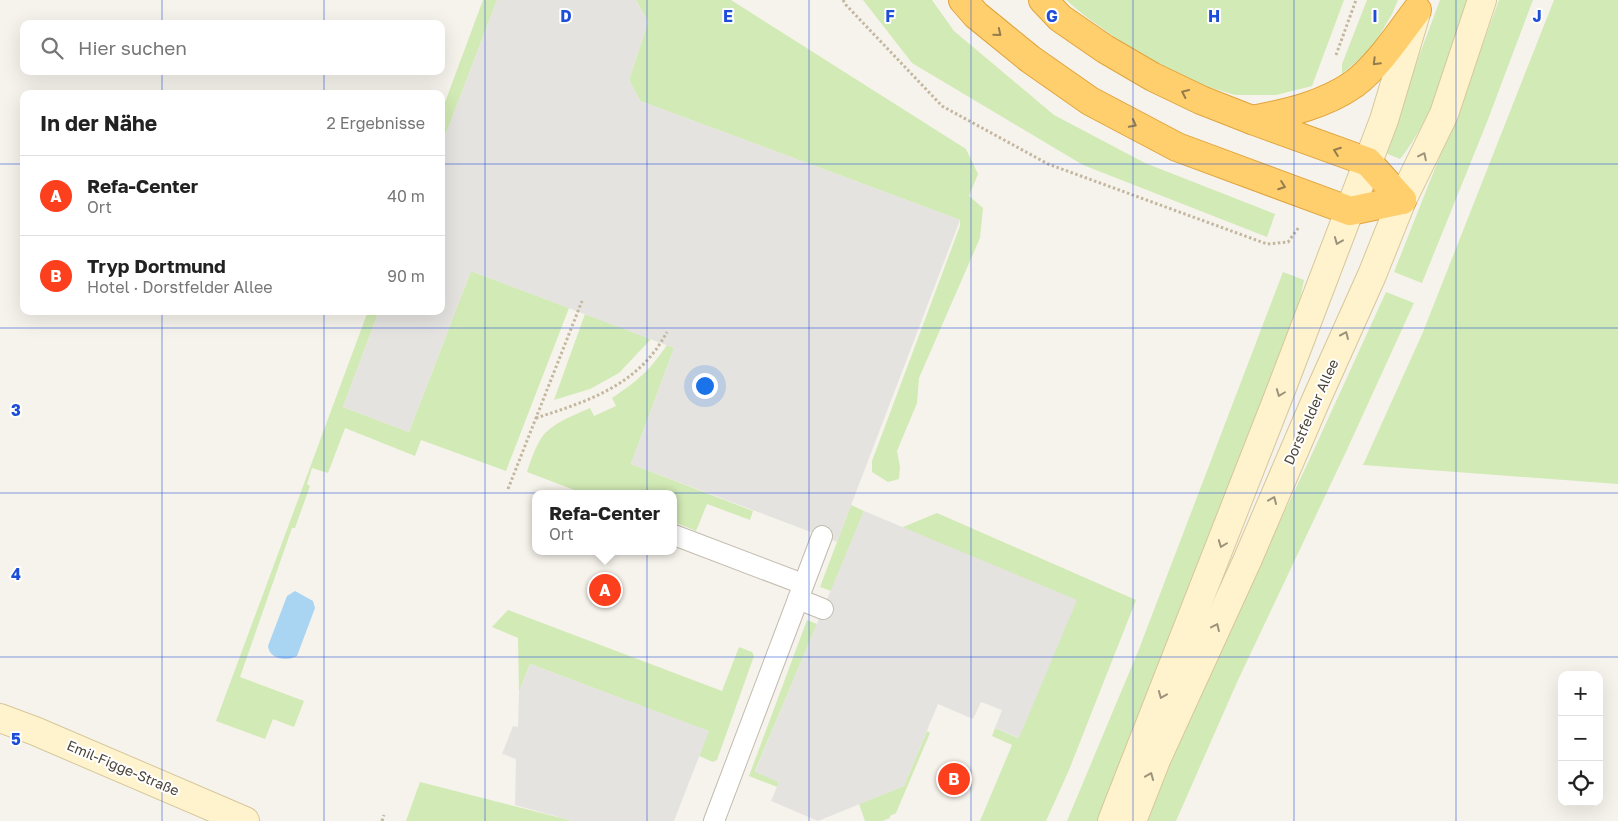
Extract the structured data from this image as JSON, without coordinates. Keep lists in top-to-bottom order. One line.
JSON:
{"streets":{"main road":["Dorstfelder Allee","Emil-Figge-Straße"]},"page":{"search":"Hier suchen","heading":["In der Nähe","2 Ergebnisse"],"list":[{"mark":"A","name":"Refa-Center","note":"Ort","value":"40 m"},{"mark":"B","name":"Tryp Dortmund","note":"Hotel · Dorstfelder Allee","value":"90 m"}],"popup":["Refa-Center","Ort"],"pins":["A","B"],"map_buttons":["+","−"]},"grid":{"columns":["D","E","F","G","H","I","J"],"rows":["3","4","5"]}}
